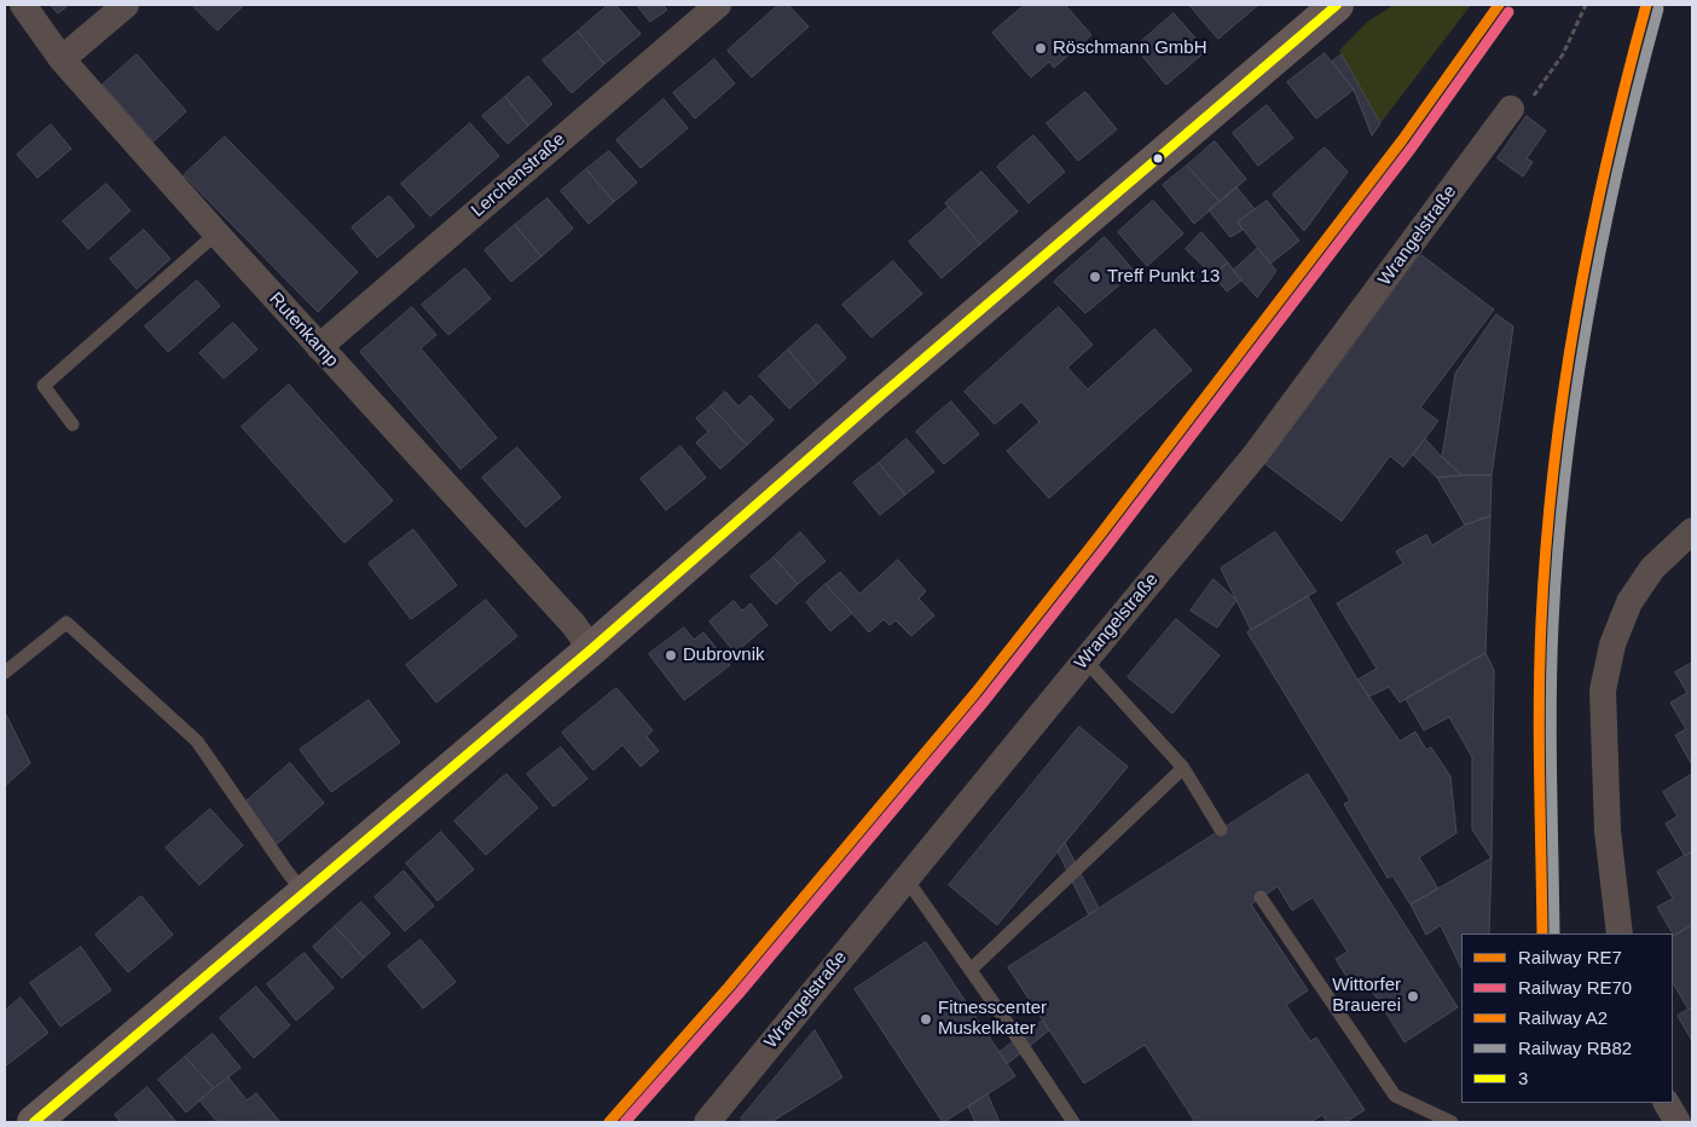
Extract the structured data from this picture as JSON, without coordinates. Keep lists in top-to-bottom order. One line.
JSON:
{"streets":{"street":["Lerchenstraße","Wrangelstraße","Rutenkamp"]},"crossings":[["Lerchenstraße","Rutenkamp"]],"places":["Röschmann GmbH","Treff Punkt 13","Dubrovnik","Wittorfer Brauerei","Fitnesscenter Muskelkater"],"lines":["rail line RE7","rail line A2","transit line 3","rail line RB82","rail line RE70"],"legend":["Railway RE7","Railway RE70","Railway A2","Railway RB82","3"]}
